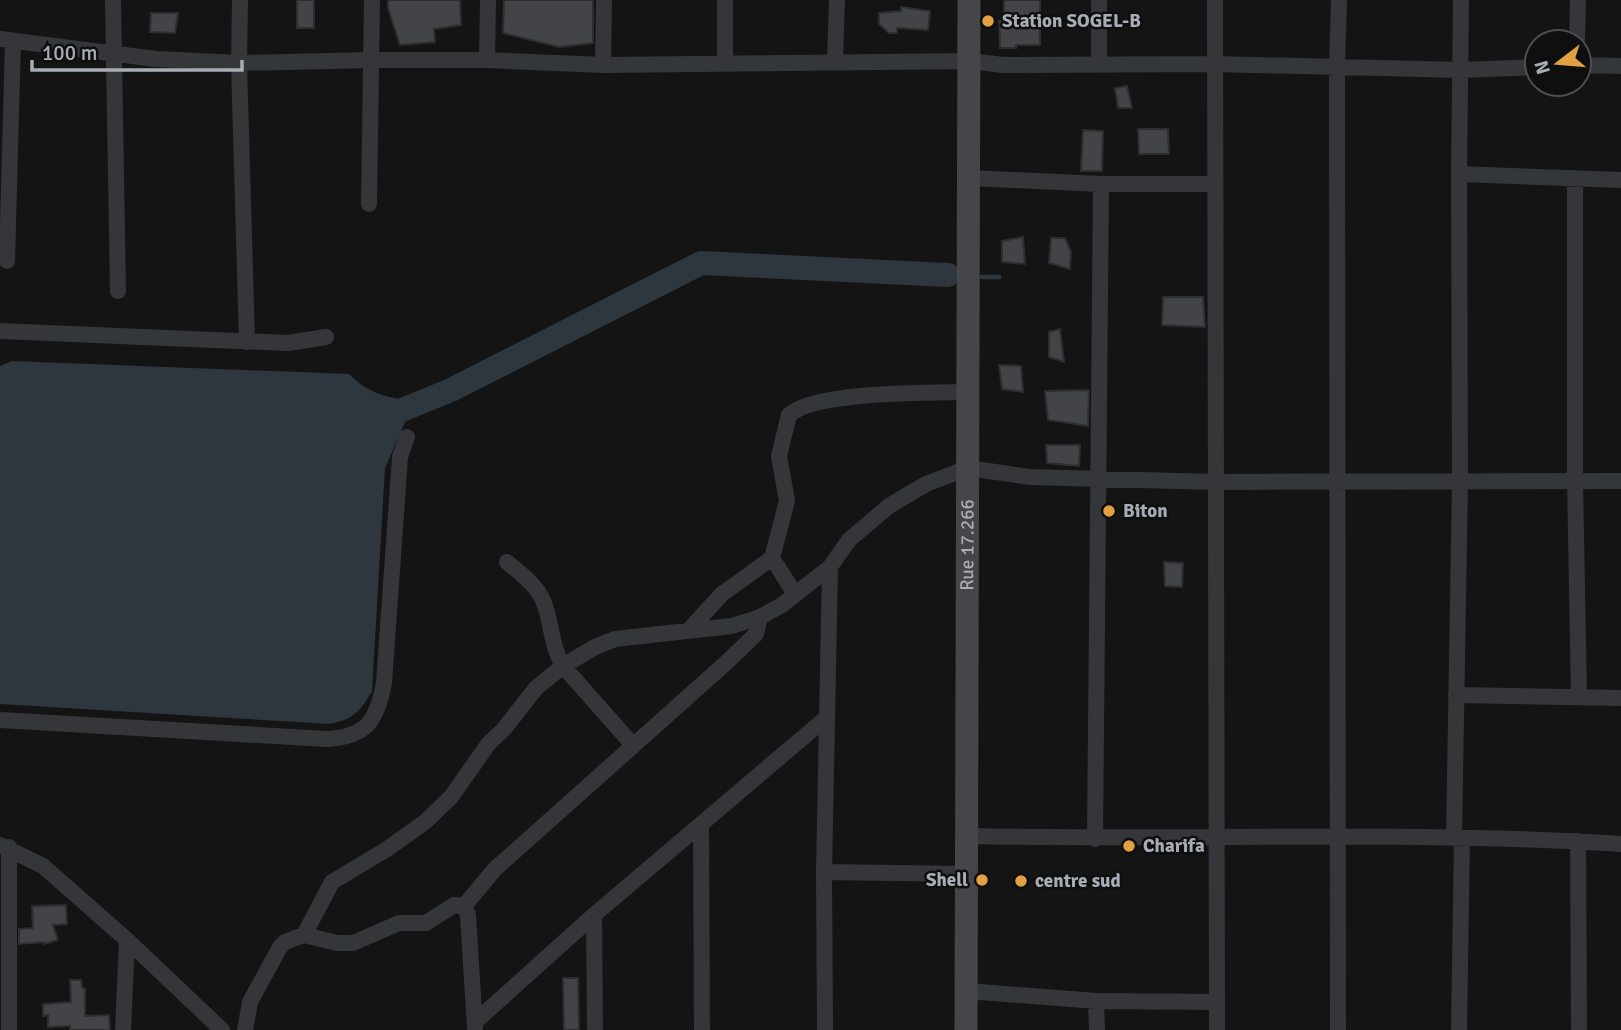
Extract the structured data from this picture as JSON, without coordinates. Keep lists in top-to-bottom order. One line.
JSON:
{"streets":{"main road":["Rue 17.266"]},"places":["Station SOGEL-B","Biton","Charifa","Shell","centre sud"],"scale_bar":"100 m","north":"left"}
